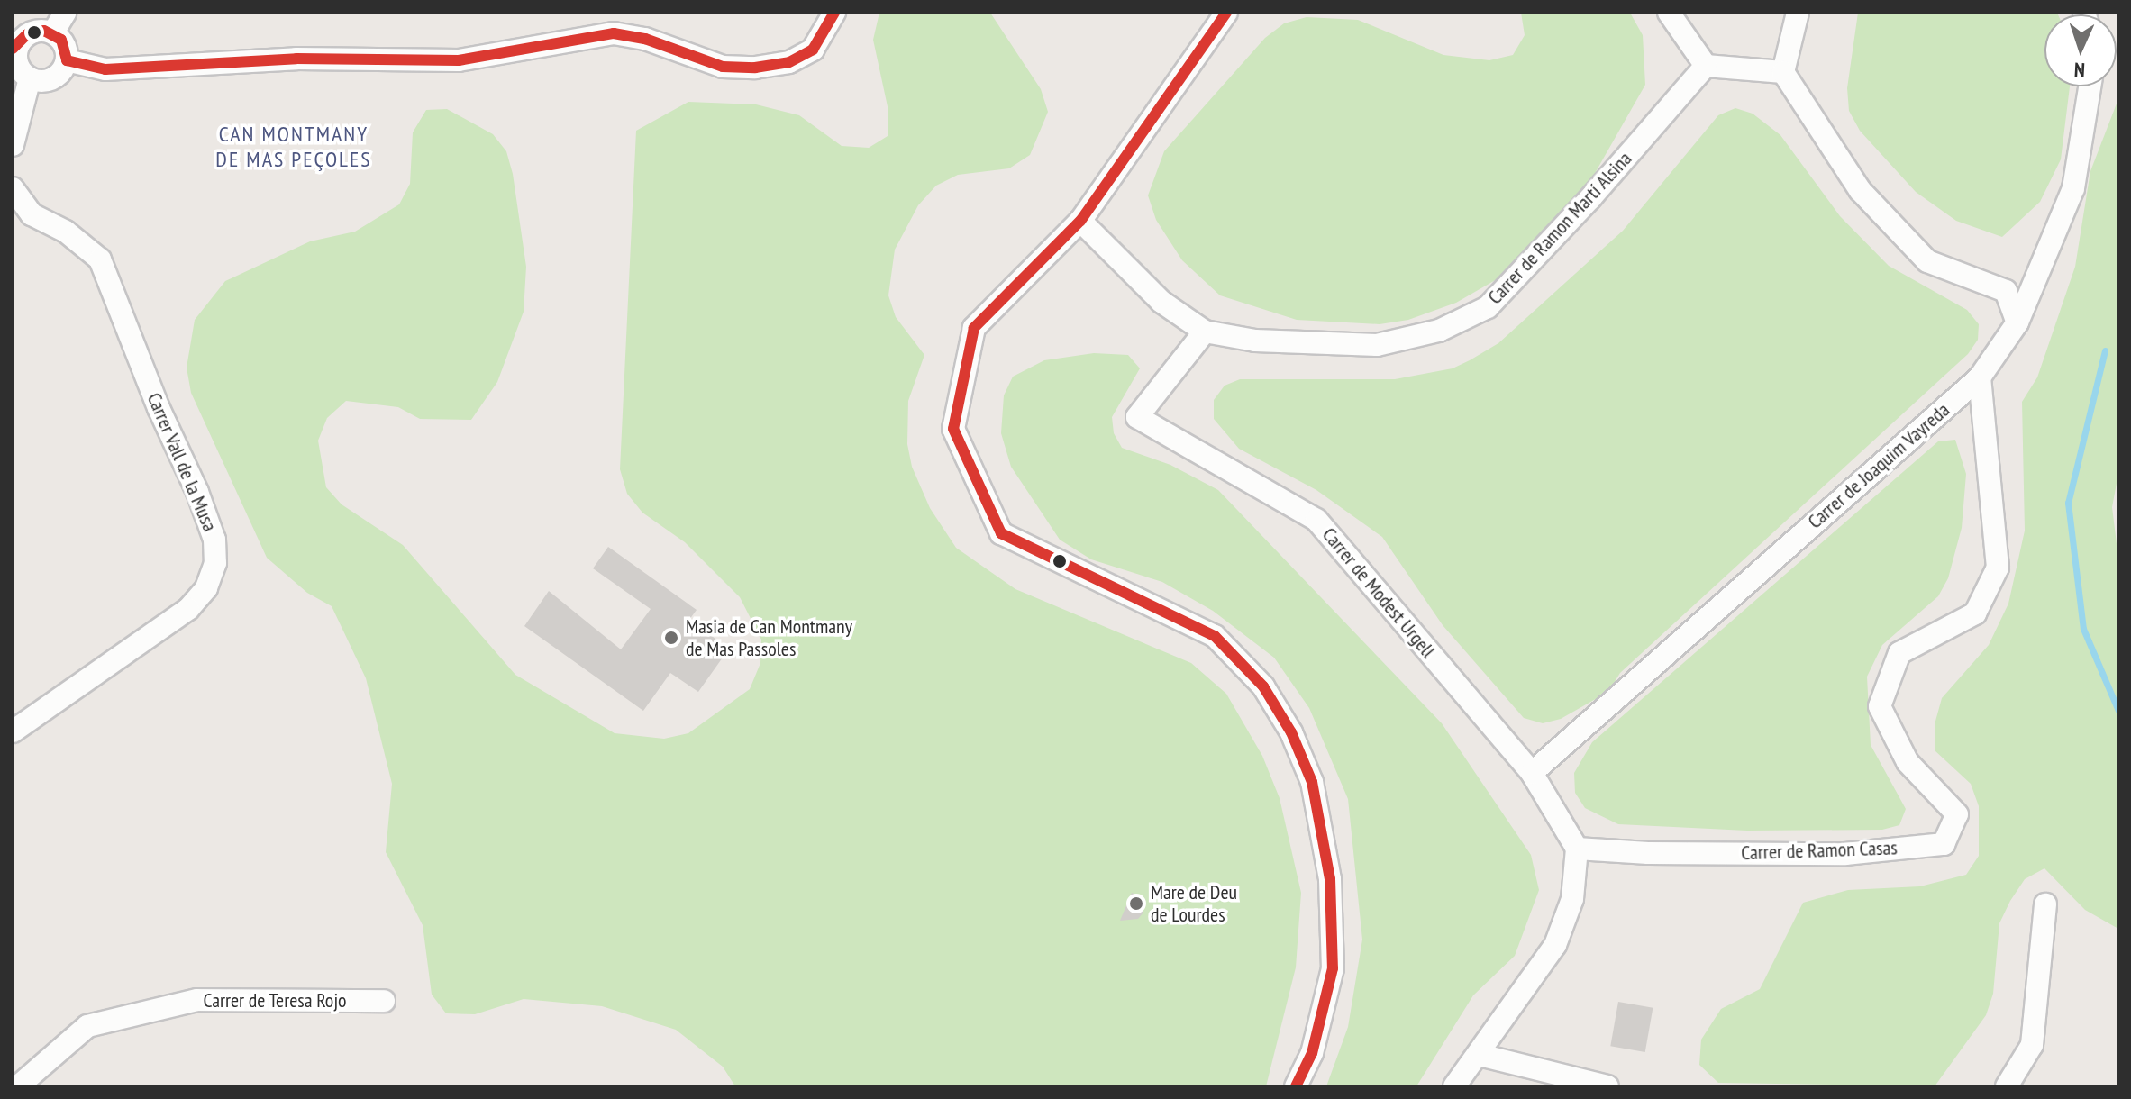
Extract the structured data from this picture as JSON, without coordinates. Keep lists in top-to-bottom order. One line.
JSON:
{"streets":{"street":["Carrer de Ramon Martí Alsina","Carrer Vall de la Musa","Carrer de Joaquim Vayreda","Carrer de Modest Urgell","Carrer de Ramon Casas","Carrer de Teresa Rojo"]},"crossings":[["Carrer de Ramon Martí Alsina","Carrer de Modest Urgell"],["Carrer de Joaquim Vayreda","Carrer de Modest Urgell"],["Carrer de Joaquim Vayreda","Carrer de Ramon Casas"],["Carrer de Modest Urgell","Carrer de Ramon Casas"]],"districts":["CAN MONTMANY DE MAS PEÇOLES"],"places":["Masia de Can Montmany de Mas Passoles","Mare de Deu de Lourdes"],"north":"bottom"}
